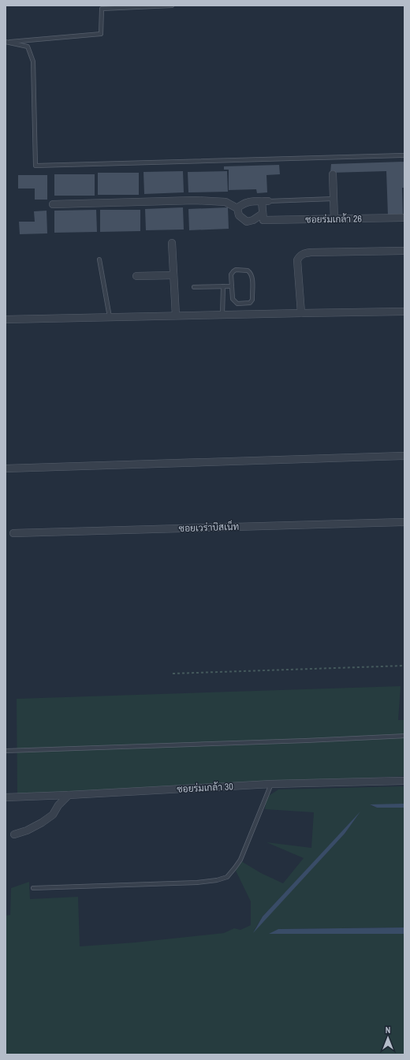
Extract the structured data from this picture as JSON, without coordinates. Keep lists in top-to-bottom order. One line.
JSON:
{"streets":{"street":["ซอยร่มเกล้า 26","ซอยเวร่าบิสเน็ท","ซอยร่มเกล้า 30"]},"north":"top"}
